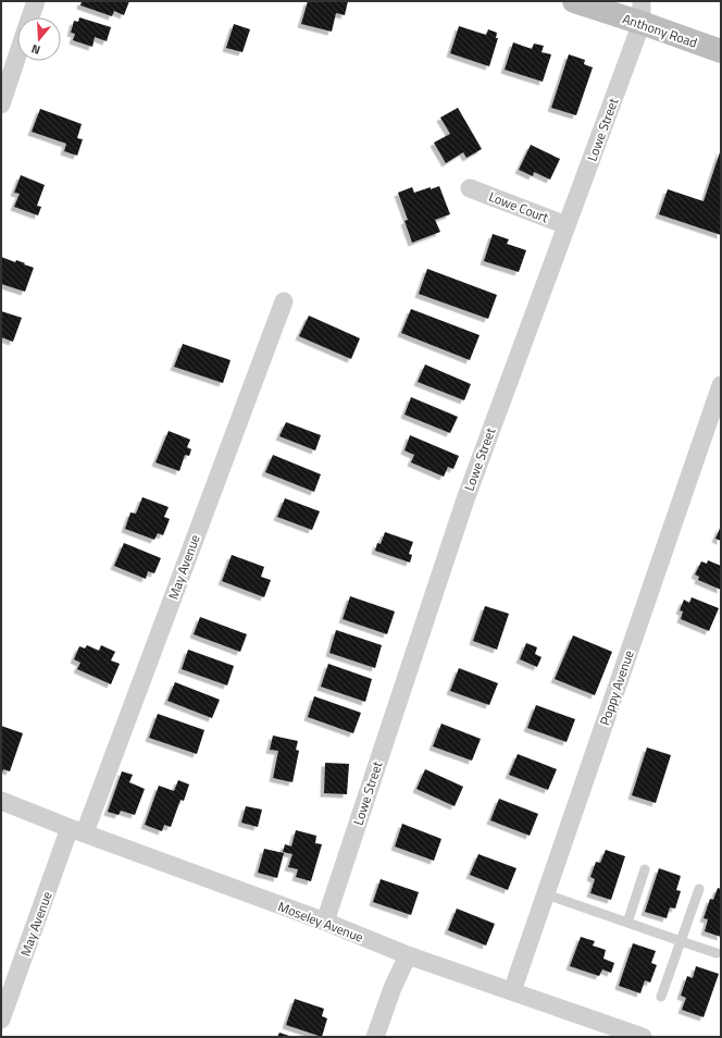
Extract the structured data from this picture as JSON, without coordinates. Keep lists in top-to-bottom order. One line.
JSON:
{"streets":{"street":["Anthony Road","Lowe Street","Lowe Court","May Avenue","Poppy Avenue","Moseley Avenue"]},"crossings":[["Anthony Road","Lowe Street"],["Lowe Street","Lowe Court"],["Lowe Street","Moseley Avenue"],["May Avenue","Moseley Avenue"],["Poppy Avenue","Moseley Avenue"]],"north":"bottom"}
